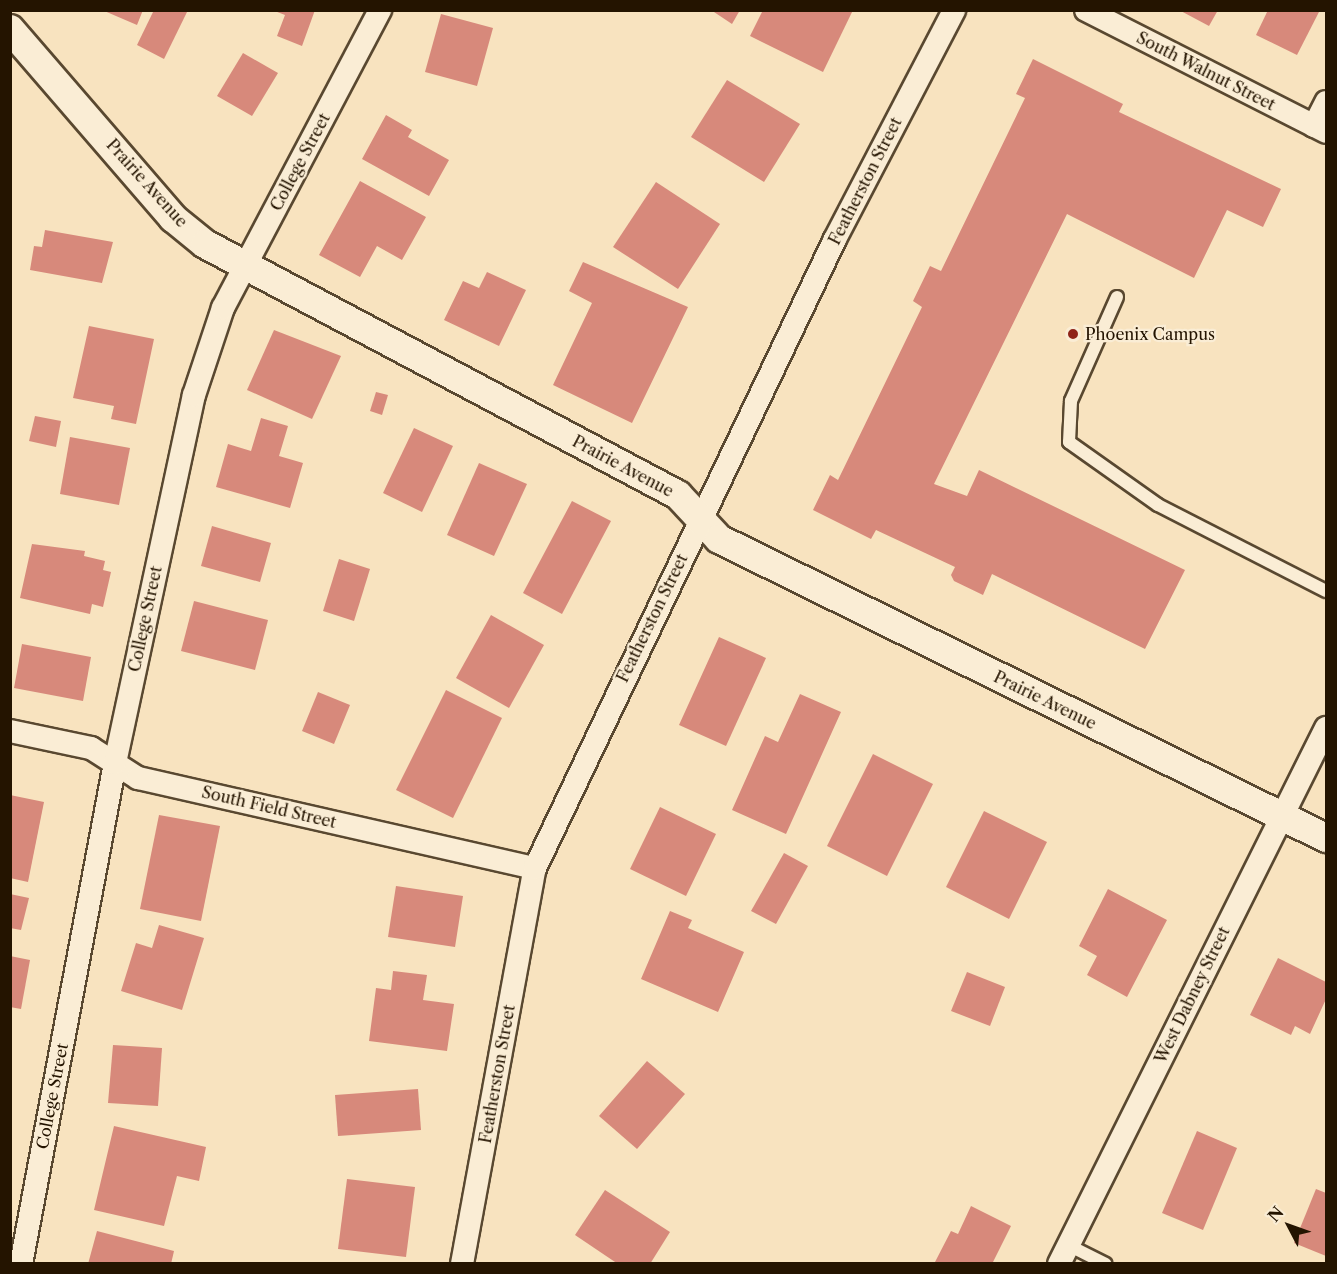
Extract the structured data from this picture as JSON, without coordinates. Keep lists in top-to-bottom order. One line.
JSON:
{"streets":{"street":["South Walnut Street","College Street","Featherston Street","Prairie Avenue","South Field Street","West Dabney Street"]},"crossings":[["College Street","Prairie Avenue"],["College Street","South Field Street"],["Featherston Street","Prairie Avenue"],["Featherston Street","South Field Street"],["Prairie Avenue","West Dabney Street"]],"places":["Phoenix Campus"],"north":"top left"}
